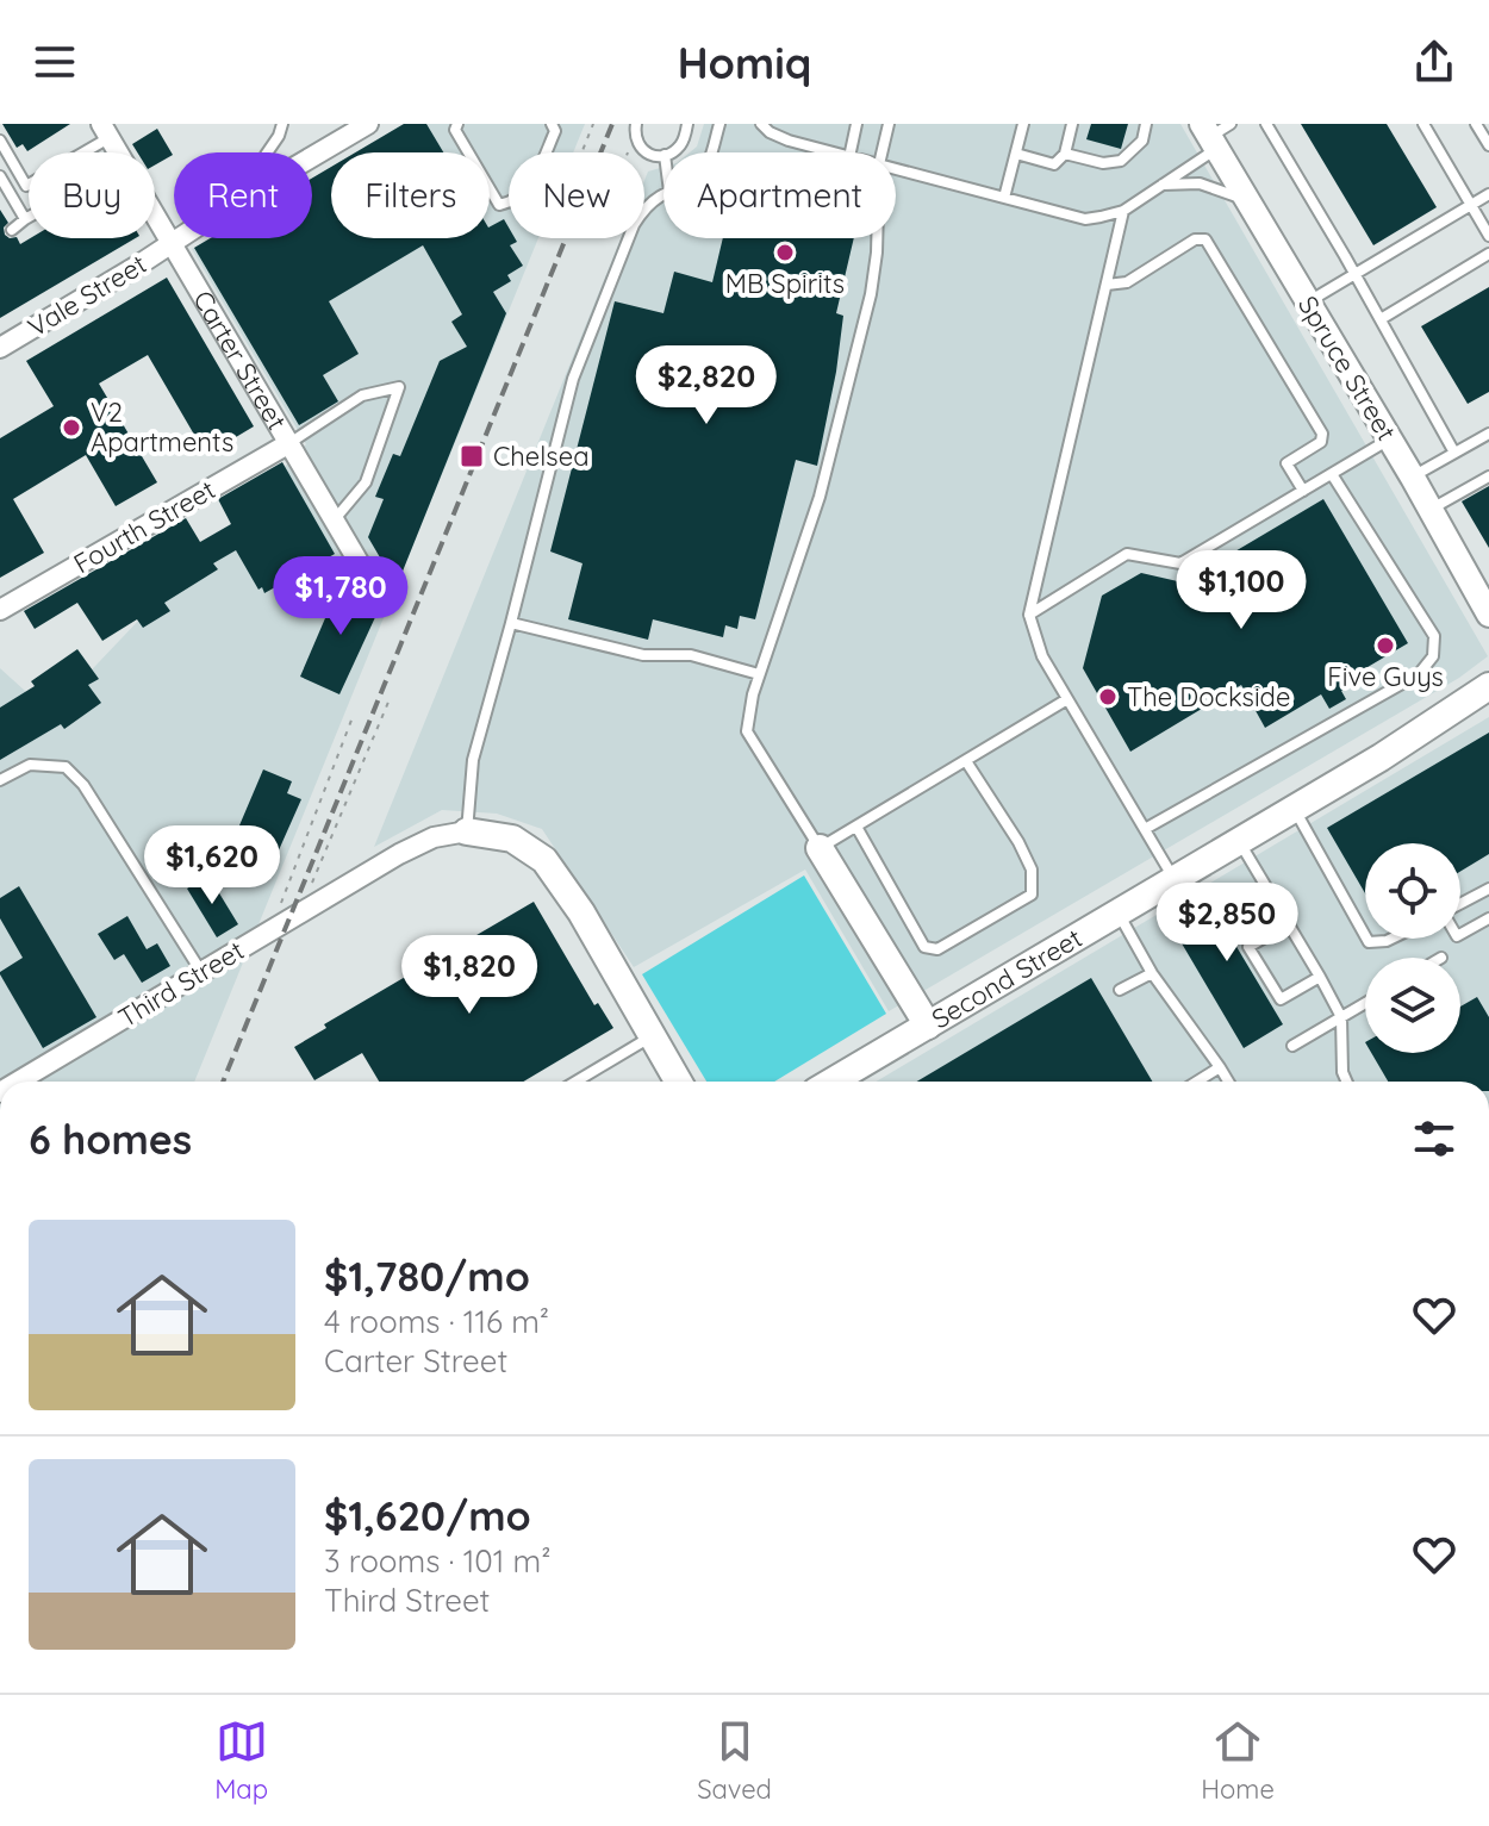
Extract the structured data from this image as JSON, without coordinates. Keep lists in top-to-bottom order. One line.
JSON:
{"streets":{"main road":["Second Street"],"street":["Vale Street","Carter Street","Spruce Street","Fourth Street","Third Street"]},"crossings":[["Vale Street","Carter Street"],["Carter Street","Fourth Street"]],"places":{"other":["MB Spirits","V2 Apartments","Five Guys","The Dockside"],"transit":["Chelsea"]},"page":{"header":"Homiq","chip":["Buy","Rent","Filters","New","Apartment"],"price":["$2,820","$1,100","$1,780","$1,620","$2,850","$1,820"],"heading":"6 homes","list":[{"name":"$1,780/mo","note":"4 rooms · 116 m² · Carter Street"},{"name":"$1,620/mo","note":"3 rooms · 101 m² · Third Street"}],"tabs":["Map","Saved","Home"]}}
